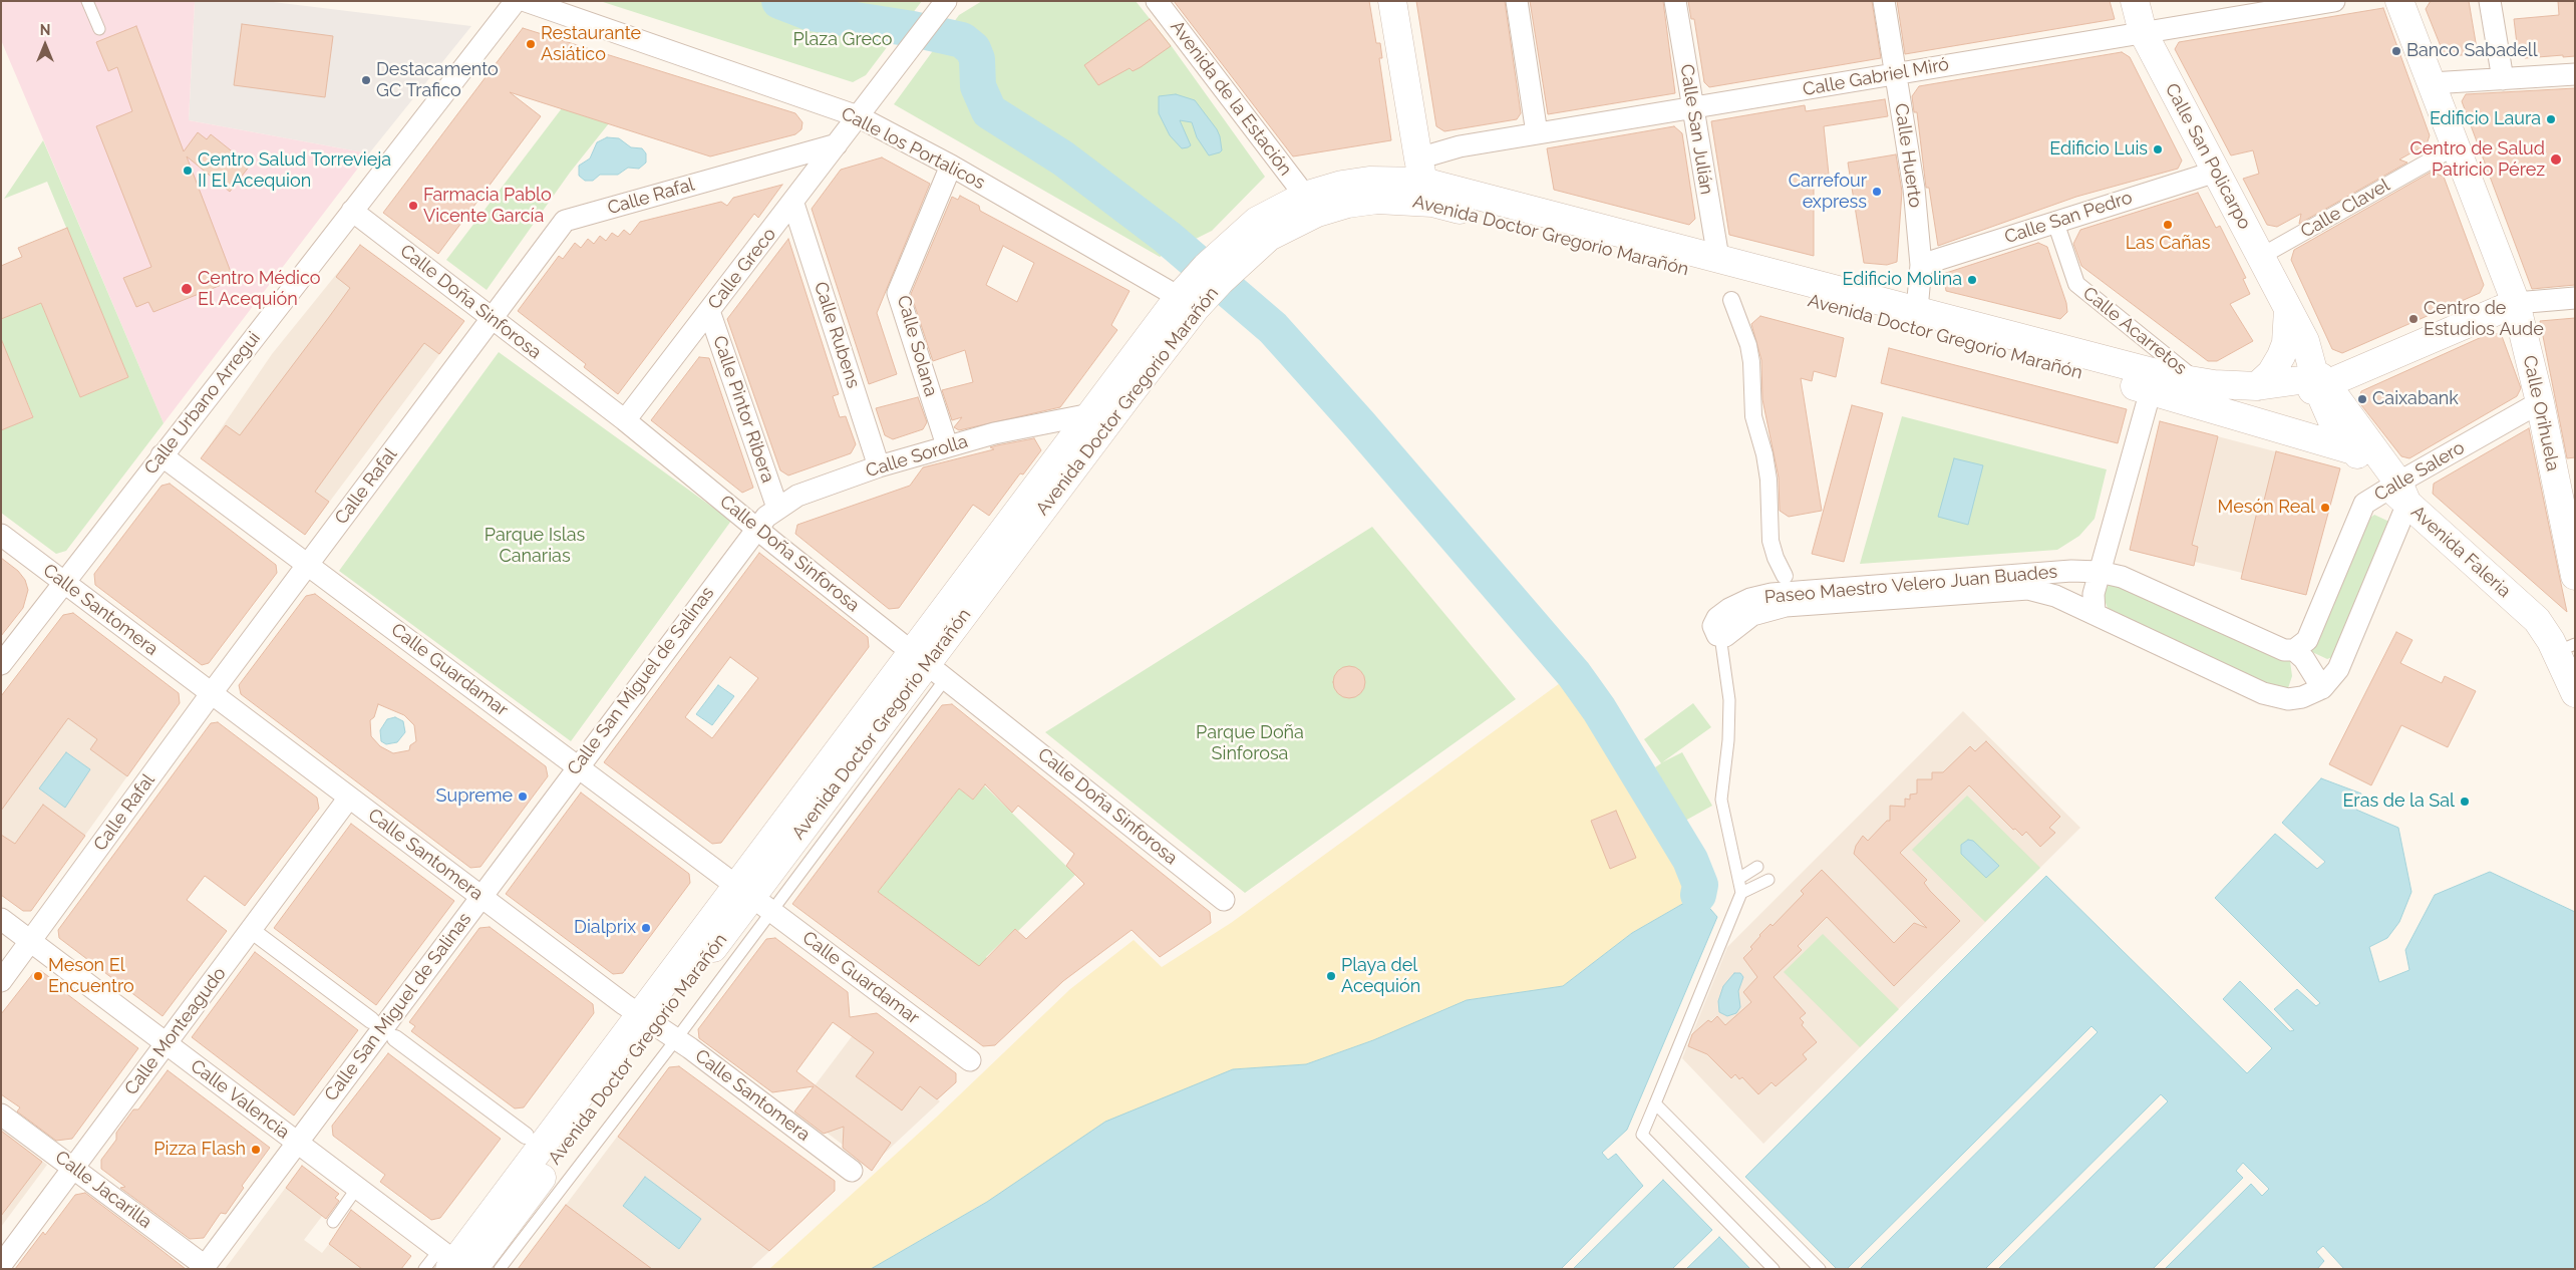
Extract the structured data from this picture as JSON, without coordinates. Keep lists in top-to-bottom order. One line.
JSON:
{"streets":{"street":["Calle Gabriel Miró","Avenida de la Estación","Calle San Julián","Calle los Portalicos","Calle Huerto","Calle San Policarpo","Calle Rafal","Calle Clavel","Calle San Pedro","Avenida Doctor Gregorio Marañón","Calle Greco","Calle Doña Sinforosa","Calle Acarretos","Calle Rubens","Calle Solana","Calle Urbano Arregui","Calle Pintor Ribera","Calle Orihuela","Calle Sorolla","Calle Salero","Avenida Faleria","Paseo Maestro Velero Juan Buades","Calle Santomera","Calle Guardamar","Calle San Miguel de Salinas","Calle Monteagudo","Calle Valencia","Calle Jacarilla"]},"crossings":[["Calle Gabriel Miró","Calle San Julián"],["Calle Gabriel Miró","Calle Huerto"],["Calle Gabriel Miró","Calle San Policarpo"],["Calle Gabriel Miró","Avenida Doctor Gregorio Marañón"],["Avenida de la Estación","Avenida Doctor Gregorio Marañón"],["Calle San Julián","Avenida Doctor Gregorio Marañón"],["Calle los Portalicos","Avenida Doctor Gregorio Marañón"],["Calle los Portalicos","Calle Greco"],["Calle los Portalicos","Calle Solana"],["Calle Huerto","Calle San Pedro"],["Calle Huerto","Avenida Doctor Gregorio Marañón"],["Calle San Policarpo","Calle Clavel"],["Calle San Policarpo","Calle San Pedro"],["Calle San Policarpo","Avenida Doctor Gregorio Marañón"],["Calle San Policarpo","Avenida Faleria"],["Calle Rafal","Calle Greco"],["Calle Rafal","Calle Doña Sinforosa"],["Calle Rafal","Calle Santomera"],["Calle Rafal","Calle Guardamar"],["Calle Rafal","Calle Valencia"],["Calle Clavel","Calle Orihuela"],["Calle San Pedro","Calle Acarretos"],["Avenida Doctor Gregorio Marañón","Calle Doña Sinforosa"],["Avenida Doctor Gregorio Marañón","Calle Acarretos"],["Avenida Doctor Gregorio Marañón","Calle Sorolla"],["Avenida Doctor Gregorio Marañón","Calle Salero"],["Avenida Doctor Gregorio Marañón","Avenida Faleria"],["Avenida Doctor Gregorio Marañón","Calle Santomera"],["Avenida Doctor Gregorio Marañón","Calle Guardamar"],["Avenida Doctor Gregorio Marañón","Calle Valencia"],["Calle Greco","Calle Doña Sinforosa"],["Calle Greco","Calle Rubens"],["Calle Greco","Calle Pintor Ribera"],["Calle Doña Sinforosa","Calle Urbano Arregui"],["Calle Doña Sinforosa","Calle Sorolla"],["Calle Doña Sinforosa","Calle San Miguel de Salinas"],["Calle Rubens","Calle Sorolla"],["Calle Solana","Calle Sorolla"],["Calle Urbano Arregui","Calle Santomera"],["Calle Urbano Arregui","Calle Guardamar"],["Calle Pintor Ribera","Calle Sorolla"],["Calle Orihuela","Calle Salero"],["Calle Sorolla","Calle San Miguel de Salinas"],["Calle Salero","Avenida Faleria"],["Calle Salero","Paseo Maestro Velero Juan Buades"],["Calle Santomera","Calle San Miguel de Salinas"],["Calle Santomera","Calle Monteagudo"],["Calle Guardamar","Calle San Miguel de Salinas"],["Calle San Miguel de Salinas","Calle Valencia"],["Calle San Miguel de Salinas","Calle Jacarilla"],["Calle Monteagudo","Calle Valencia"],["Calle Monteagudo","Calle Jacarilla"]],"parks":["Plaza Greco","Parque Islas Canarias","Parque Doña Sinforosa"],"places":["Restaurante Asiático","Banco Sabadell","Destacamento GC Trafico","Edificio Laura","Edificio Luis","Centro de Salud Patricio Pérez","Centro Salud Torrevieja II El Acequion","Carrefour express","Farmacia Pablo Vicente García","Las Cañas","Edificio Molina","Centro Médico El Acequión","Centro de Estudios Aude","Caixabank","Mesón Real","Supreme","Eras de la Sal","Dialprix","Meson El Encuentro","Playa del Acequión","Pizza Flash"],"north":"top"}
